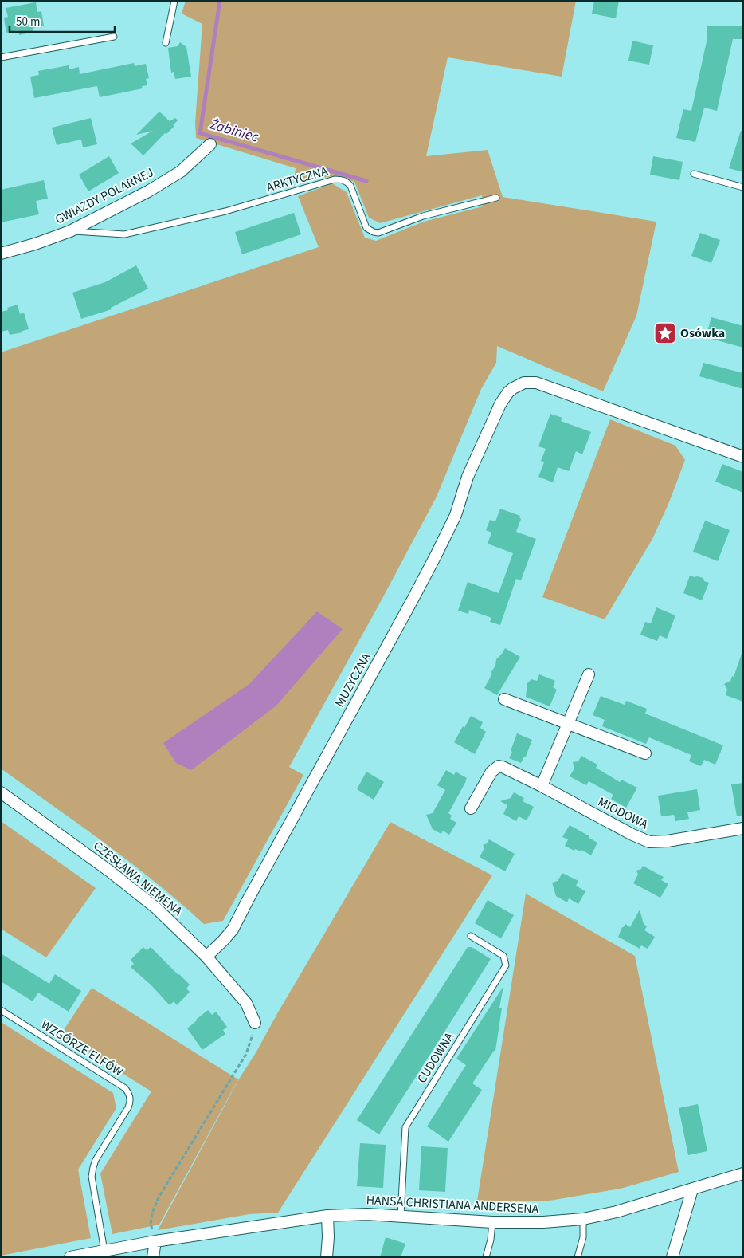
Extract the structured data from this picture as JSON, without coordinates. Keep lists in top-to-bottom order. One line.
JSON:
{"streets":{"street":["GWIAZDY POLARNEJ","MUZYCZNA","MIODOWA","CZESŁAWA NIEMENA","HANSA CHRISTIANA ANDERSENA"],"lane":["ARKTYCZNA","WZGÓRZE ELFÓW","CUDOWNA"]},"crossings":[["ARKTYCZNA","GWIAZDY POLARNEJ"],["MUZYCZNA","CZESŁAWA NIEMENA"],["WZGÓRZE ELFÓW","HANSA CHRISTIANA ANDERSENA"],["CUDOWNA","HANSA CHRISTIANA ANDERSENA"]],"water":["Żabiniec"],"places":{"place":["Osówka"]},"scale_bar":"50 m"}
